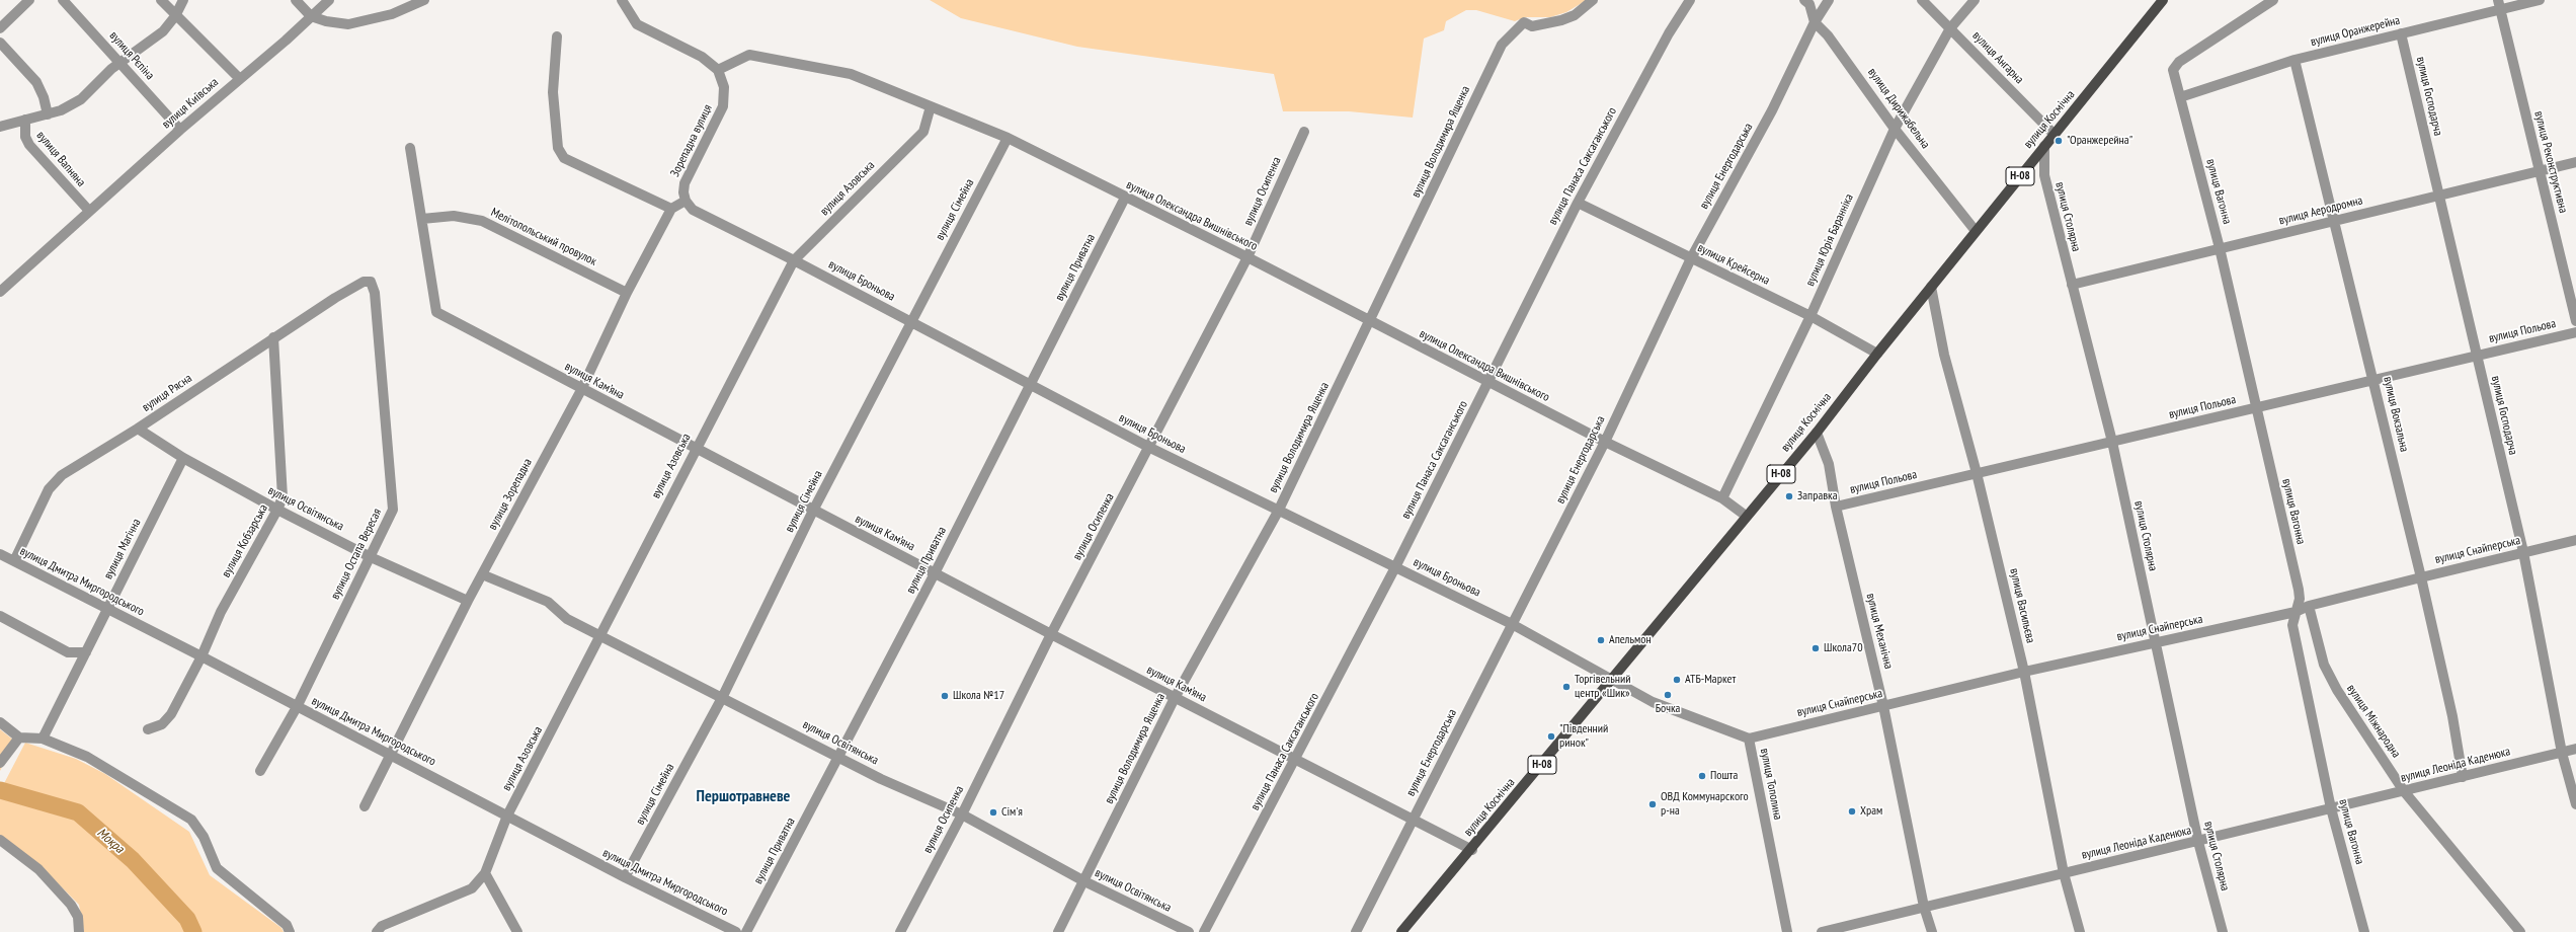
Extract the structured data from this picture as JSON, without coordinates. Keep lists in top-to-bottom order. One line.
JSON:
{"streets":{"main road":["вулиця Космічна","Н-08"],"street":["вулиця Оранжерейна","вулиця Рєпіна","вулиця Ангарна","вулиця Господарча","вулиця Київська","вулиця Дирижабельна","Зорепадна вулиця","вулиця Володимира Ященка","вулиця Вапняна","вулиця Реконструктивна","вулиця Панаса Саксаганського","вулиця Енергодарська","вулиця Азовська","вулиця Осипенка","вулиця Вагонна","вулиця Сімейна","вулиця Аеродромна","вулиця Олександра Вишнівського","вулиця Столярна","Мелітопольський провулок","вулиця Юрія Баранніка","вулиця Крейсерна","вулиця Приватна","вулиця Броньова","вулиця Польова","вулиця Кам’яна","вулиця Рясна","вулиця Вокзальна","вулиця Зорепадна","вулиця Освітянська","вулиця Кобзарська","вулиця Магічна","вулиця Снайперська","вулиця Остапа Вересая","вулиця Дмитра Миргородського","вулиця Васильєва","вулиця Механічна","вулиця Міжнародна","вулиця Леоніда Каденюка","вулиця Тополина"]},"crossings":[["вулиця Оранжерейна","вулиця Господарча"],["вулиця Оранжерейна","вулиця Реконструктивна"],["вулиця Оранжерейна","вулиця Вагонна"],["вулиця Оранжерейна","вулиця Вокзальна"],["вулиця Рєпіна","вулиця Київська"],["вулиця Ангарна","вулиця Космічна"],["вулиця Ангарна","вулиця Юрія Баранніка"],["вулиця Господарча","вулиця Аеродромна"],["вулиця Господарча","вулиця Польова"],["вулиця Господарча","вулиця Снайперська"],["вулиця Господарча","вулиця Леоніда Каденюка"],["вулиця Київська","вулиця Вапняна"],["вулиця Дирижабельна","вулиця Космічна"],["вулиця Дирижабельна","вулиця Енергодарська"],["вулиця Дирижабельна","вулиця Юрія Баранніка"],["вулиця Космічна","вулиця Олександра Вишнівського"],["вулиця Космічна","вулиця Столярна"],["вулиця Космічна","вулиця Крейсерна"],["вулиця Космічна","вулиця Броньова"],["вулиця Космічна","вулиця Кам’яна"],["вулиця Космічна","вулиця Васильєва"],["вулиця Космічна","вулиця Механічна"],["вулиця Космічна","вулиця Тополина"],["Зорепадна вулиця","вулиця Олександра Вишнівського"],["Зорепадна вулиця","вулиця Броньова"],["вулиця Володимира Ященка","вулиця Олександра Вишнівського"],["вулиця Володимира Ященка","вулиця Броньова"],["вулиця Володимира Ященка","вулиця Кам’яна"],["вулиця Володимира Ященка","вулиця Освітянська"],["вулиця Реконструктивна","вулиця Аеродромна"],["вулиця Панаса Саксаганського","вулиця Олександра Вишнівського"],["вулиця Панаса Саксаганського","вулиця Крейсерна"],["вулиця Панаса Саксаганського","вулиця Броньова"],["вулиця Панаса Саксаганського","вулиця Кам’яна"],["вулиця Енергодарська","вулиця Олександра Вишнівського"],["вулиця Енергодарська","вулиця Крейсерна"],["вулиця Енергодарська","вулиця Броньова"],["вулиця Енергодарська","вулиця Кам’яна"],["вулиця Азовська","вулиця Олександра Вишнівського"],["вулиця Азовська","вулиця Броньова"],["вулиця Азовська","вулиця Кам’яна"],["вулиця Азовська","вулиця Освітянська"],["вулиця Азовська","вулиця Дмитра Миргородського"],["вулиця Осипенка","вулиця Олександра Вишнівського"],["вулиця Осипенка","вулиця Броньова"],["вулиця Осипенка","вулиця Кам’яна"],["вулиця Осипенка","вулиця Освітянська"],["вулиця Вагонна","вулиця Аеродромна"],["вулиця Вагонна","вулиця Польова"],["вулиця Вагонна","вулиця Снайперська"],["вулиця Вагонна","вулиця Леоніда Каденюка"],["вулиця Сімейна","вулиця Олександра Вишнівського"],["вулиця Сімейна","вулиця Броньова"],["вулиця Сімейна","вулиця Кам’яна"],["вулиця Сімейна","вулиця Освітянська"],["вулиця Сімейна","вулиця Дмитра Миргородського"],["вулиця Аеродромна","вулиця Столярна"],["вулиця Аеродромна","вулиця Вокзальна"],["вулиця Олександра Вишнівського","вулиця Юрія Баранніка"],["вулиця Олександра Вишнівського","вулиця Приватна"],["вулиця Столярна","вулиця Польова"],["вулиця Столярна","вулиця Снайперська"],["вулиця Столярна","вулиця Леоніда Каденюка"],["Мелітопольський провулок","вулиця Кам’яна"],["Мелітопольський провулок","вулиця Зорепадна"],["вулиця Юрія Баранніка","вулиця Крейсерна"],["вулиця Приватна","вулиця Броньова"],["вулиця Приватна","вулиця Кам’яна"],["вулиця Приватна","вулиця Освітянська"],["вулиця Броньова","вулиця Тополина"],["вулиця Польова","вулиця Вокзальна"],["вулиця Польова","вулиця Васильєва"],["вулиця Польова","вулиця Механічна"],["вулиця Кам’яна","вулиця Зорепадна"],["вулиця Рясна","вулиця Освітянська"],["вулиця Рясна","вулиця Кобзарська"],["вулиця Рясна","вулиця Остапа Вересая"],["вулиця Рясна","вулиця Дмитра Миргородського"],["вулиця Вокзальна","вулиця Снайперська"],["вулиця Вокзальна","вулиця Леоніда Каденюка"],["вулиця Зорепадна","вулиця Освітянська"],["вулиця Зорепадна","вулиця Дмитра Миргородського"],["вулиця Освітянська","вулиця Кобзарська"],["вулиця Освітянська","вулиця Магічна"],["вулиця Освітянська","вулиця Остапа Вересая"],["вулиця Кобзарська","вулиця Дмитра Миргородського"],["вулиця Магічна","вулиця Дмитра Миргородського"],["вулиця Снайперська","вулиця Васильєва"],["вулиця Снайперська","вулиця Механічна"],["вулиця Снайперська","вулиця Міжнародна"],["вулиця Снайперська","вулиця Тополина"],["вулиця Остапа Вересая","вулиця Дмитра Миргородського"],["вулиця Васильєва","вулиця Леоніда Каденюка"],["вулиця Механічна","вулиця Леоніда Каденюка"],["вулиця Міжнародна","вулиця Леоніда Каденюка"]],"districts":["Першотравневе"],"water":["Мокра"],"places":["\"Оранжерейна\"","Заправка","Апельмон","Школа70","АТБ-Маркет","Торгівельний центр «Шик»","Бочка","Школа №17","\"Південний ринок\"","Пошта","ОВД Коммунарского р-на","Храм","Сім'я"]}
